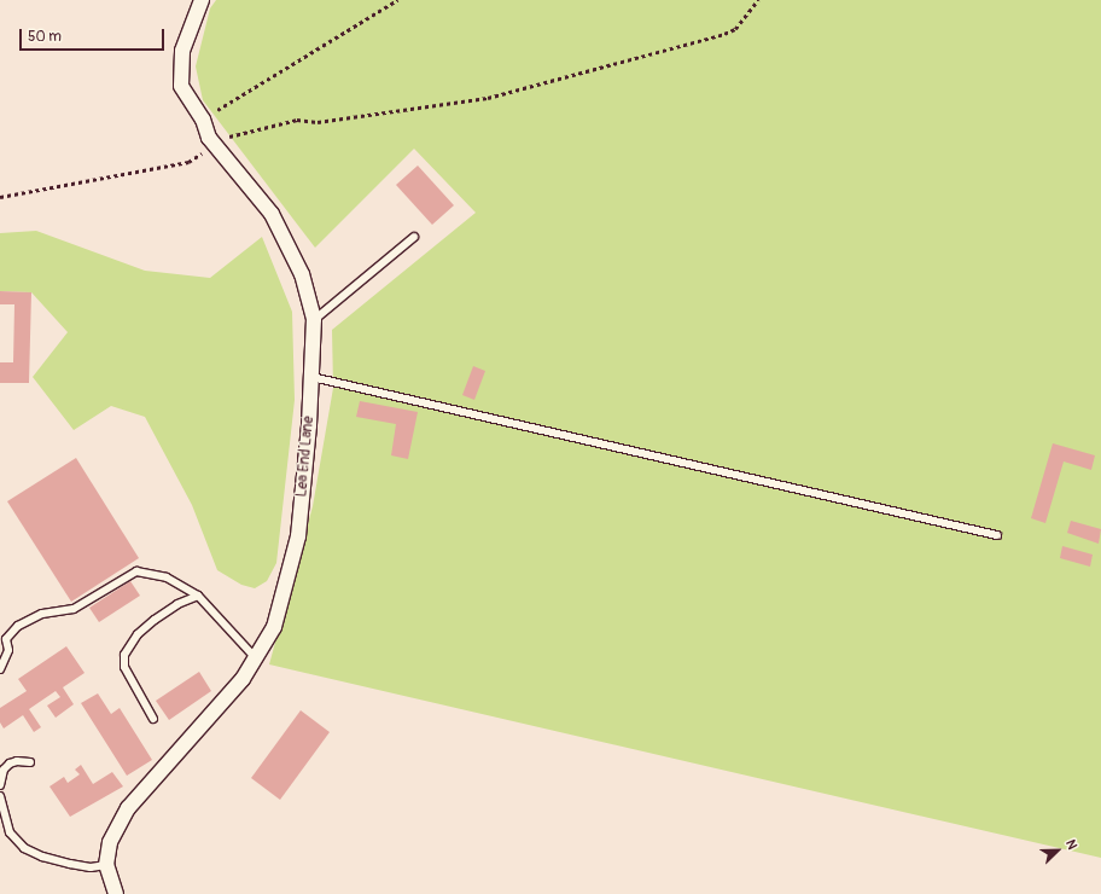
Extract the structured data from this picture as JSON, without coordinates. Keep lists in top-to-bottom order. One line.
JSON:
{"streets":{"street":["Lea End Lane"]},"scale_bar":"50 m","north":"top right"}
